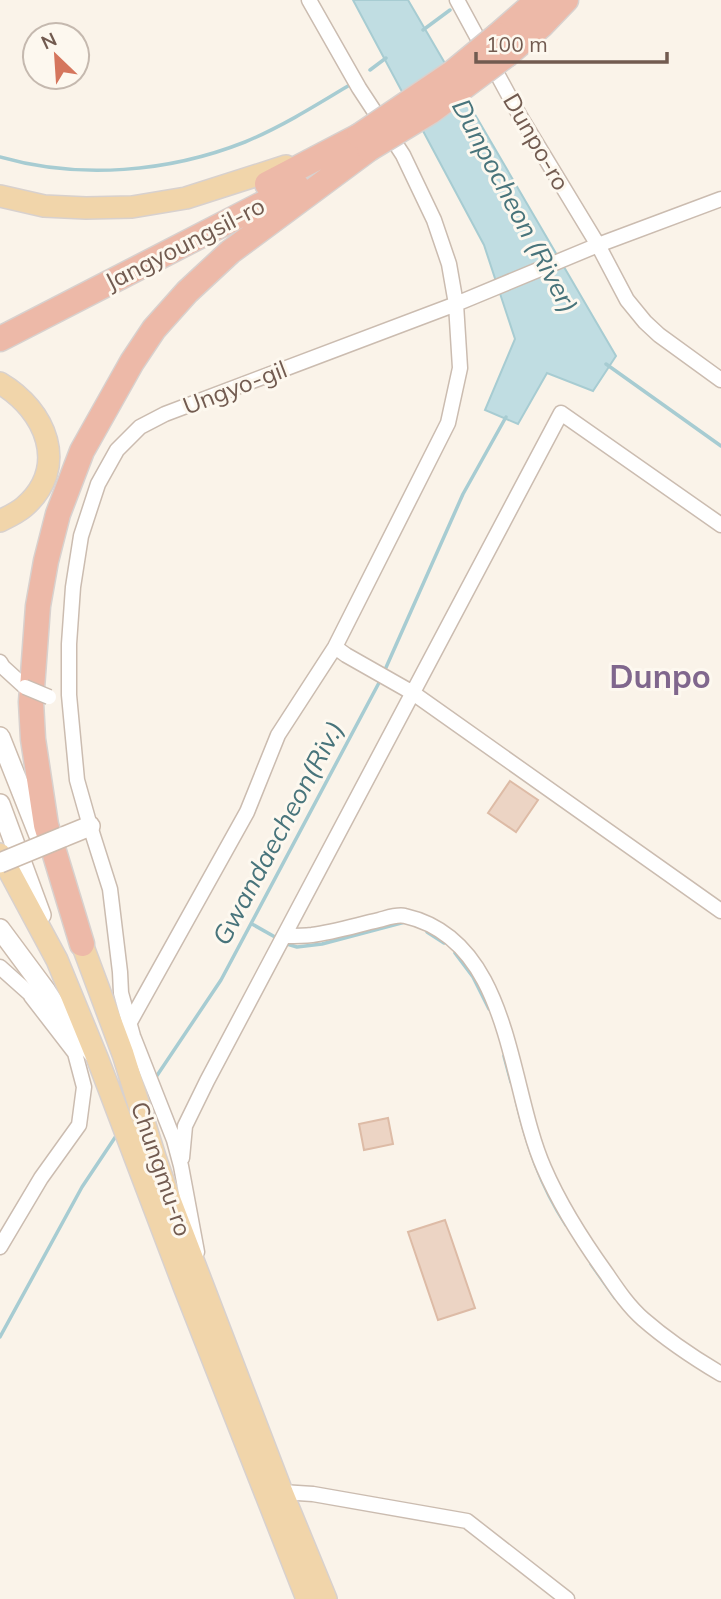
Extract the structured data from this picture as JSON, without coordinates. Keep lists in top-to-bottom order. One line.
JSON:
{"streets":{"highway":["Jangyoungsil-ro"],"main road":["Chungmu-ro"],"street":["Dunpo-ro","Ungyo-gil"]},"crossings":[["Dunpo-ro","Ungyo-gil"],["Ungyo-gil","Chungmu-ro"]],"districts":["Dunpo"],"water":["Dunpocheon (River)","Gwandaecheon(Riv.)"],"scale_bar":"100 m","north":"top left"}
